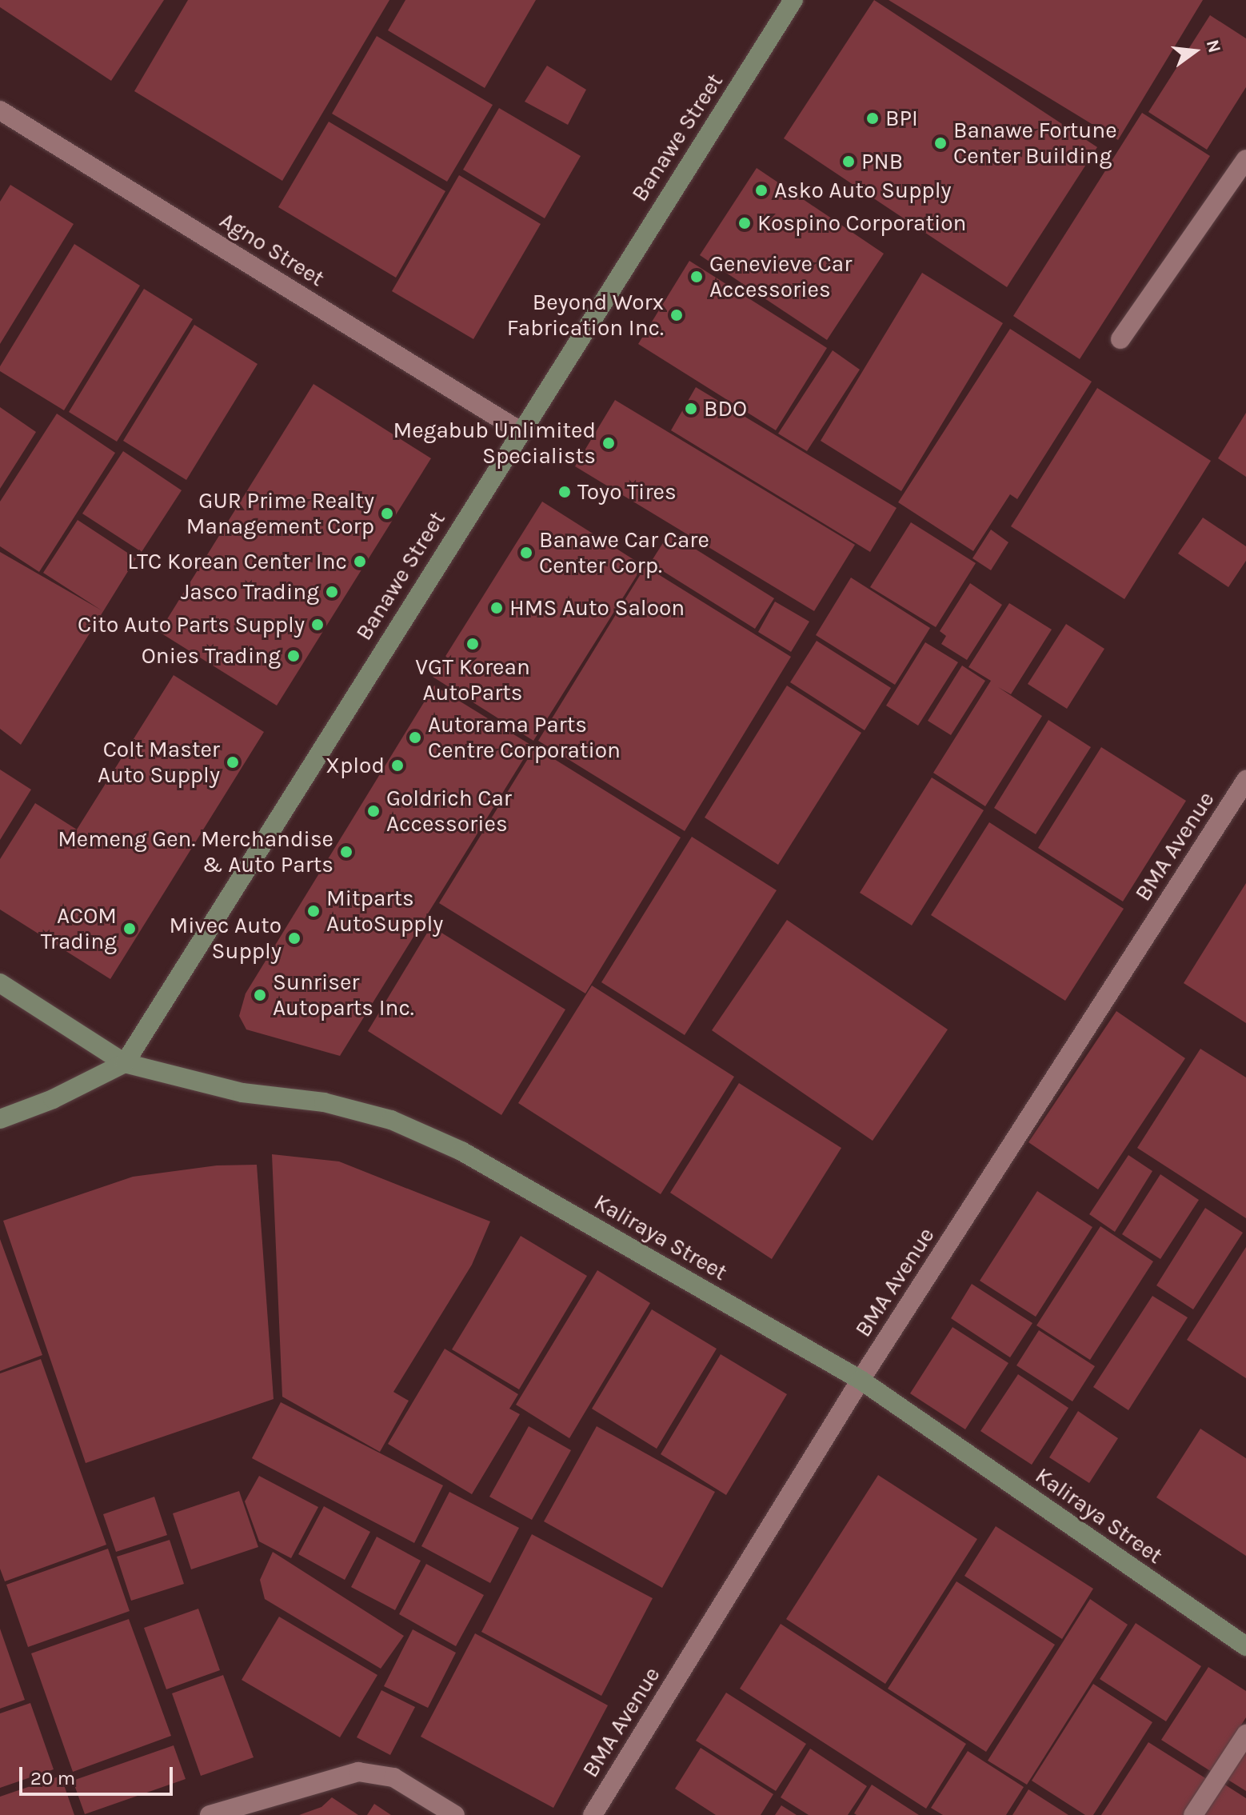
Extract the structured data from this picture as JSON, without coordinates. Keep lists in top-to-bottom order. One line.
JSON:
{"streets":{"street":["Banawe Street","Agno Street","BMA Avenue","Kaliraya Street"]},"crossings":[["Banawe Street","Agno Street"],["Banawe Street","Kaliraya Street"],["BMA Avenue","Kaliraya Street"]],"places":["BPI","Banawe Fortune Center Building","PNB","Asko Auto Supply","Kospino Corporation","Genevieve Car Accessories","Beyond Worx Fabrication Inc.","BDO","Megabub Unlimited Specialists","Toyo Tires","GUR Prime Realty Management Corp","Banawe Car Care Center Corp.","LTC Korean Center Inc","Jasco Trading","HMS Auto Saloon","Cito Auto Parts Supply","VGT Korean AutoParts","Onies Trading","Autorama Parts Centre Corporation","Colt Master Auto Supply","Xplod","Goldrich Car Accessories","Memeng Gen. Merchandise & Auto Parts","Mitparts AutoSupply","ACOM Trading","Mivec Auto Supply","Sunriser Autoparts Inc."],"scale_bar":"20 m","north":"right"}
